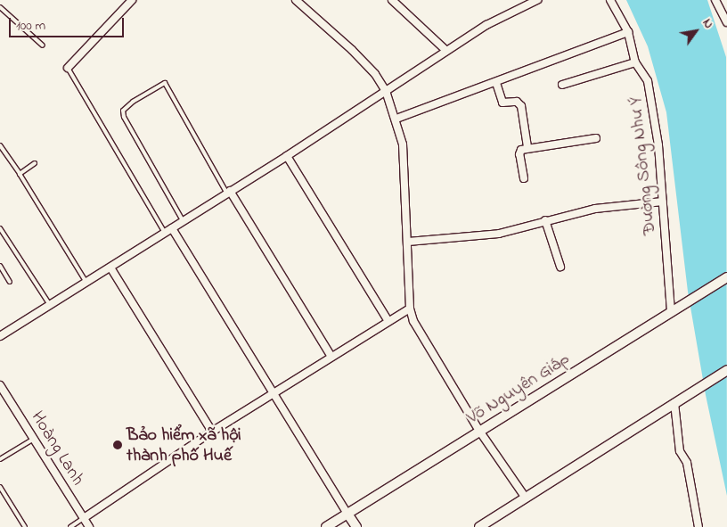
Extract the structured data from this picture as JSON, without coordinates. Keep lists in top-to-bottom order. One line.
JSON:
{"streets":{"street":["Đường Sông Như Ý","Võ Nguyên Giáp","Hoàng Lanh"]},"crossings":[["Đường Sông Như Ý","Võ Nguyên Giáp"]],"places":["Bảo hiểm xã hội thành phố Huế"],"scale_bar":"100 m","north":"top right"}
